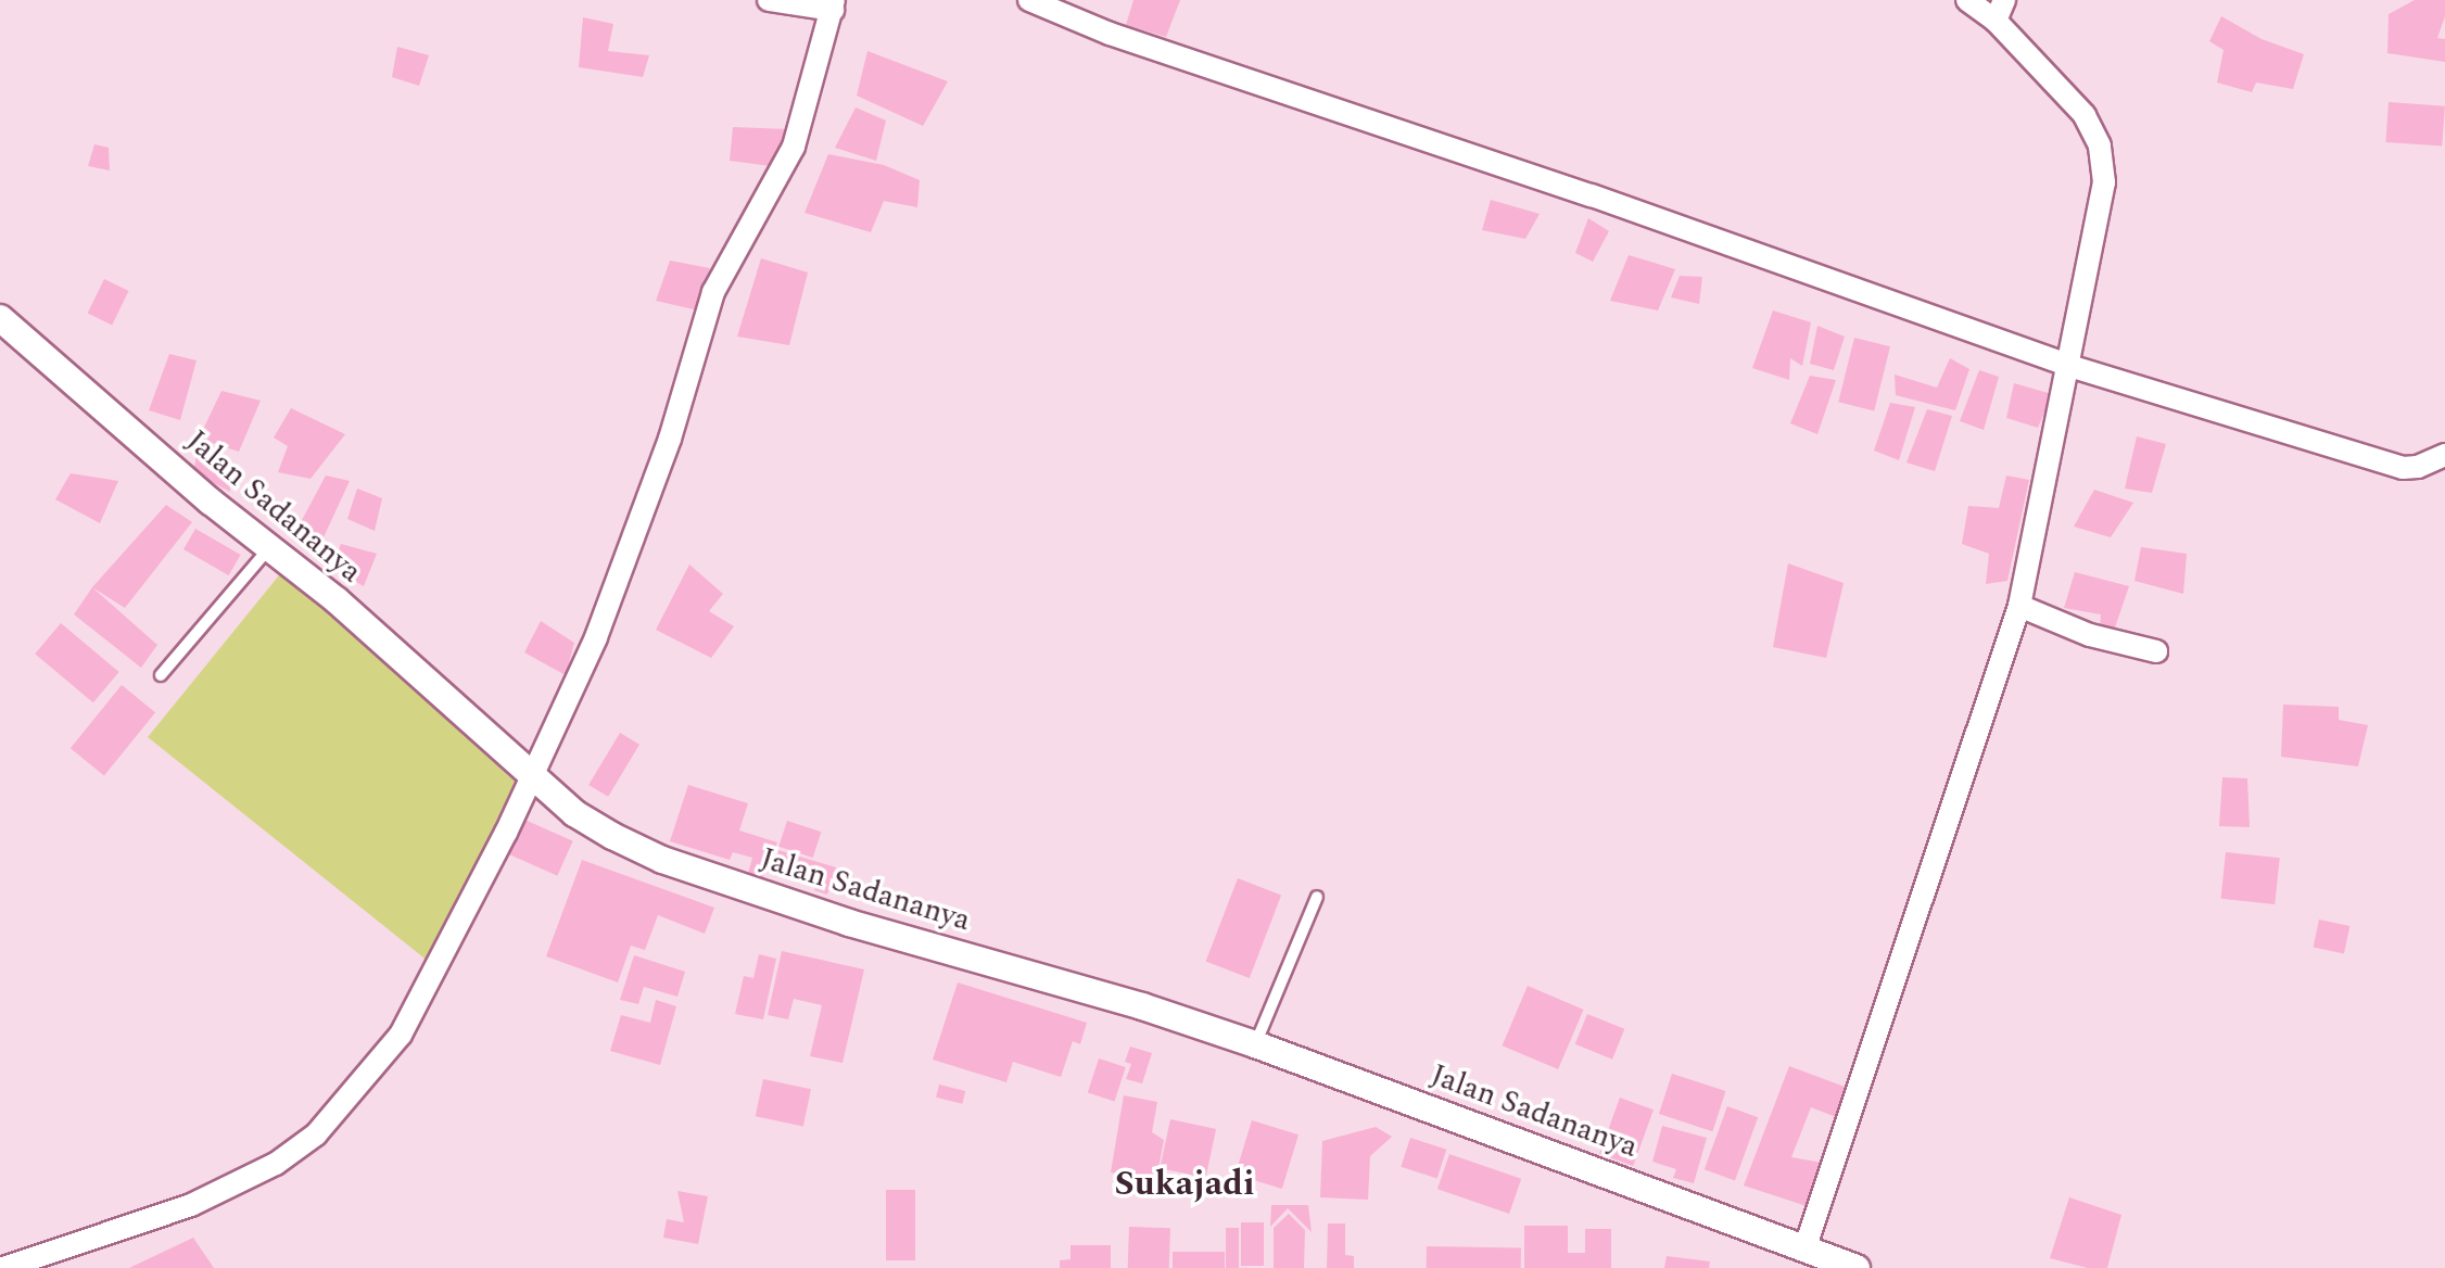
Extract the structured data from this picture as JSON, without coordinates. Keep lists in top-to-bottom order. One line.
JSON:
{"streets":{"street":["Jalan Sadananya"]},"districts":["Sukajadi"]}
